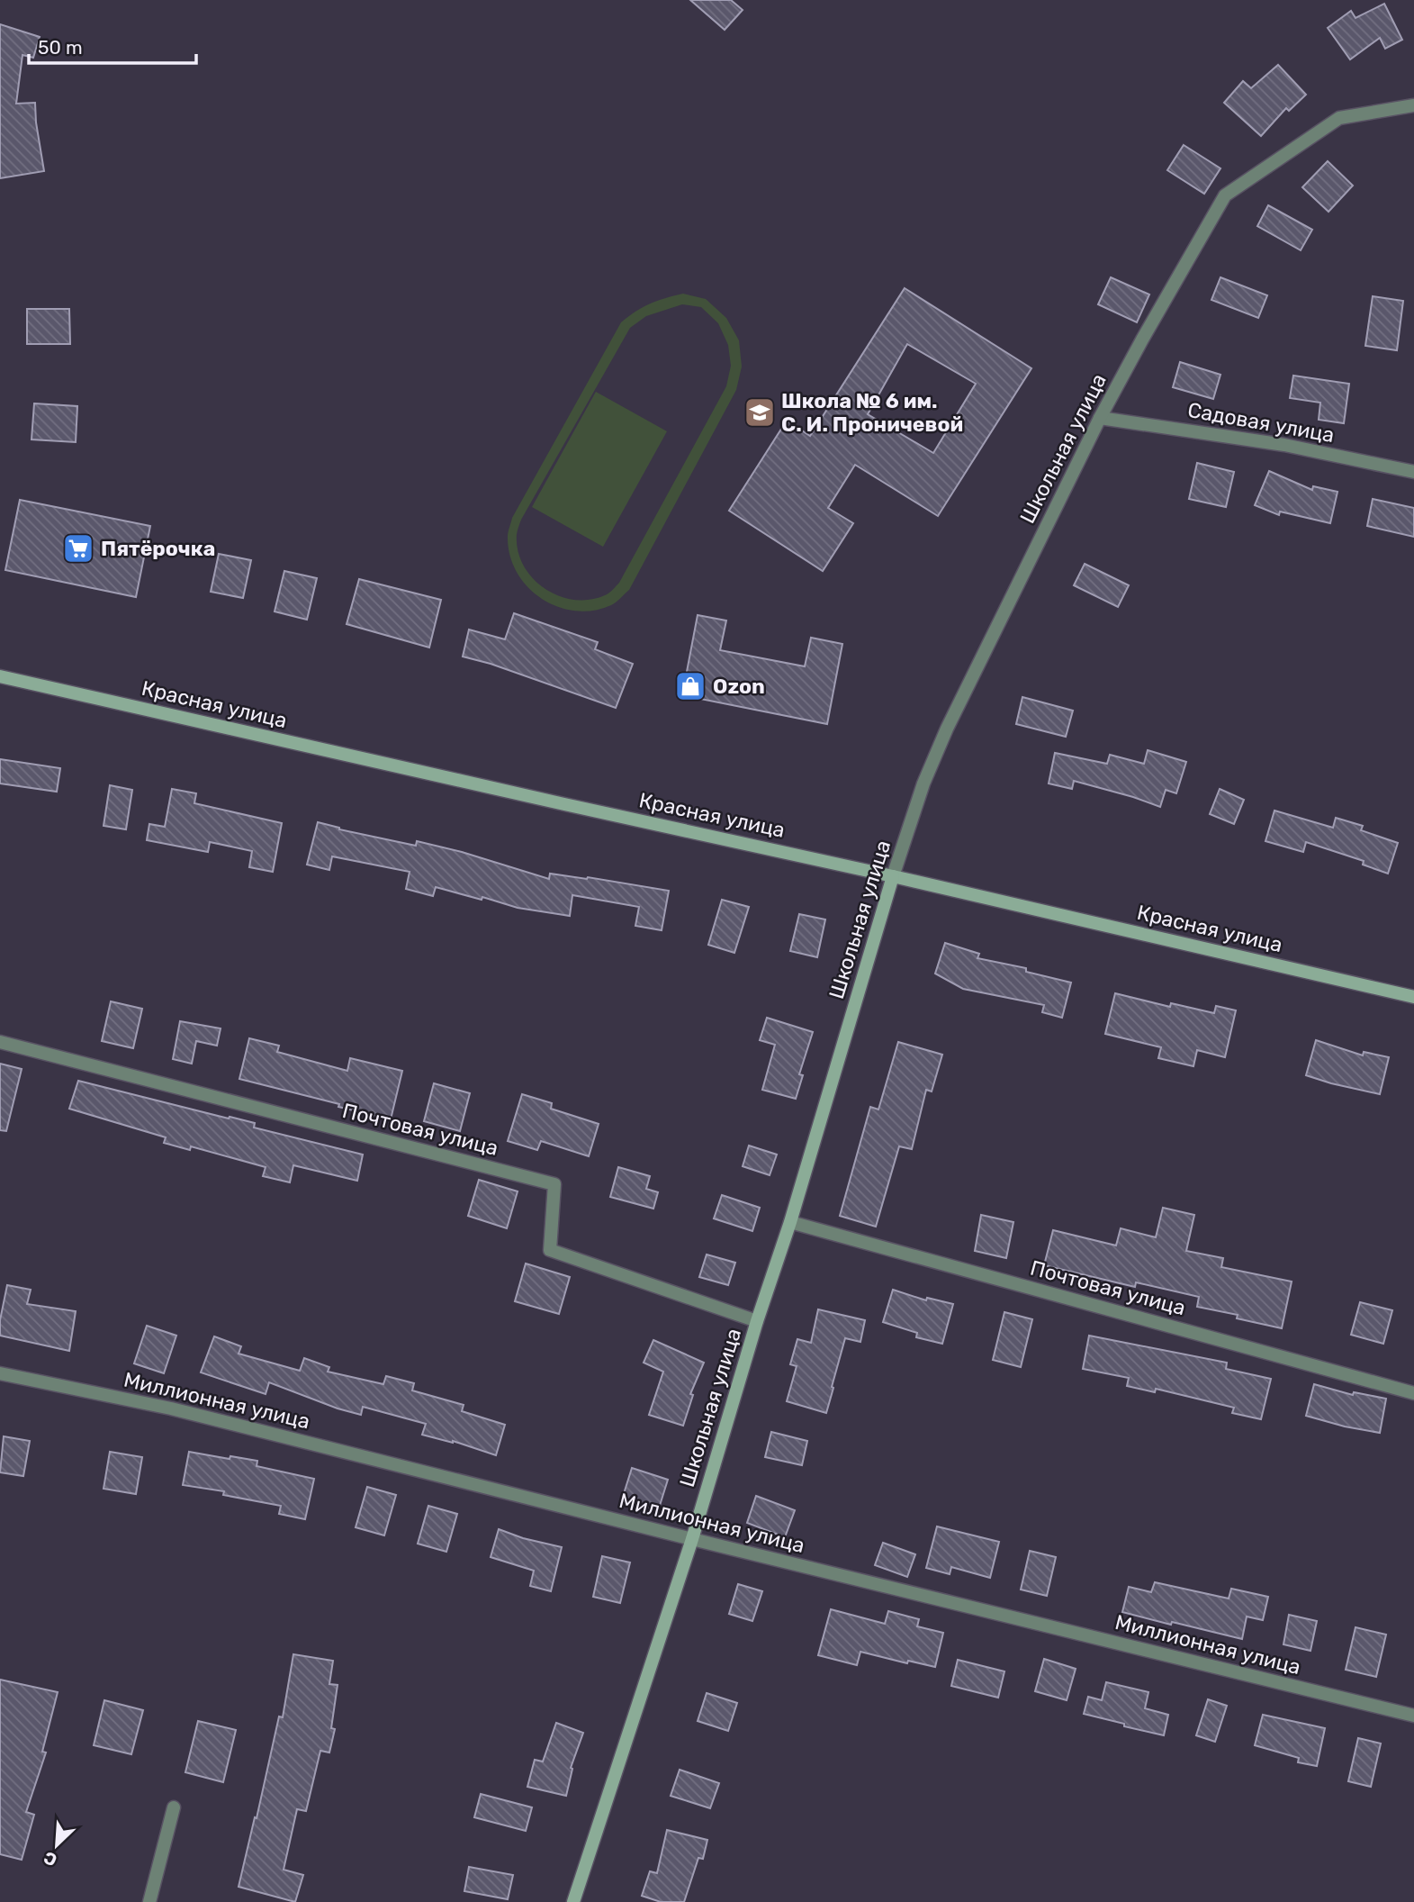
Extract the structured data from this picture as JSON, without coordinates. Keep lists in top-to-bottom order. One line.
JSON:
{"streets":{"main road":["Школьная улица","Красная улица"],"street":["Садовая улица","Почтовая улица","Миллионная улица"]},"crossings":[["Садовая улица","Школьная улица"],["Школьная улица","Красная улица"],["Школьная улица","Почтовая улица"],["Школьная улица","Миллионная улица"]],"places":{"school or university":["Школа № 6 им. С. И. Проничевой"],"supermarket":["Пятёрочка"],"shop":["Ozon"]},"scale_bar":"50 m","north":"bottom left"}
